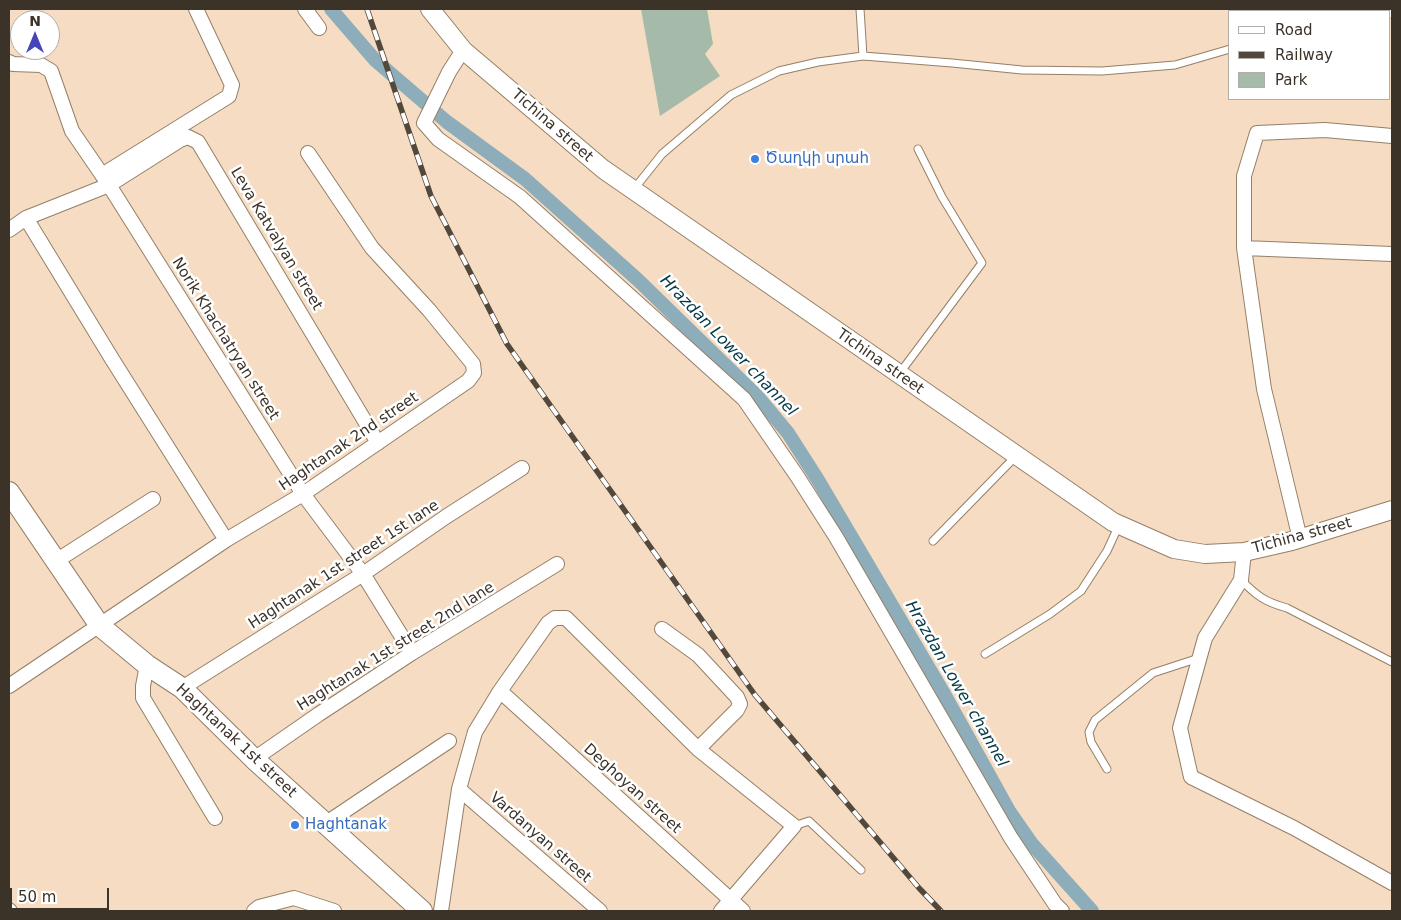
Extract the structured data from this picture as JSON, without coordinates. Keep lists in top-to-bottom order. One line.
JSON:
{"streets":{"main road":["Haghtanak 1st street"],"street":["Tichina street","Leva Katvalyan street","Norik Khachatryan street","Haghtanak 2nd street","Haghtanak 1st street 1st lane","Haghtanak 1st street 2nd lane","Deghoyan street","Vardanyan street"]},"crossings":[["Leva Katvalyan street","Norik Khachatryan street"],["Leva Katvalyan street","Haghtanak 2nd street"],["Norik Khachatryan street","Haghtanak 2nd street"],["Norik Khachatryan street","Haghtanak 1st street 1st lane"],["Norik Khachatryan street","Haghtanak 1st street 2nd lane"],["Haghtanak 2nd street","Haghtanak 1st street"],["Haghtanak 1st street 1st lane","Haghtanak 1st street"],["Haghtanak 1st street 2nd lane","Haghtanak 1st street"]],"water":["Hrazdan Lower channel"],"places":["Ծաղկի սրահ","Haghtanak"],"legend":["Road","Railway","Park"],"scale_bar":"50 m","north":"top"}
